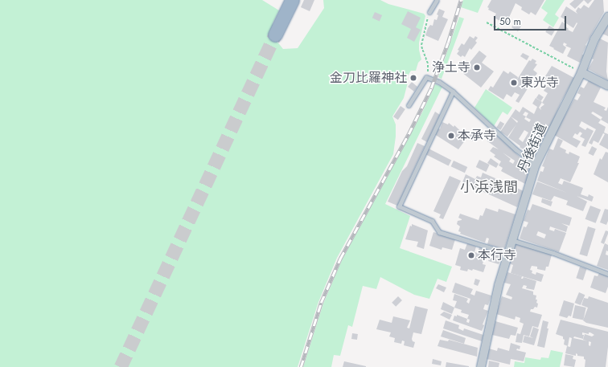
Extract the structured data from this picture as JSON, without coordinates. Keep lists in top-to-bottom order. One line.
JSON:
{"streets":{"street":["丹後街道"]},"districts":["小浜浅間"],"places":["浄土寺","金刀比羅神社","東光寺","本承寺","本行寺"],"scale_bar":"50 m"}
